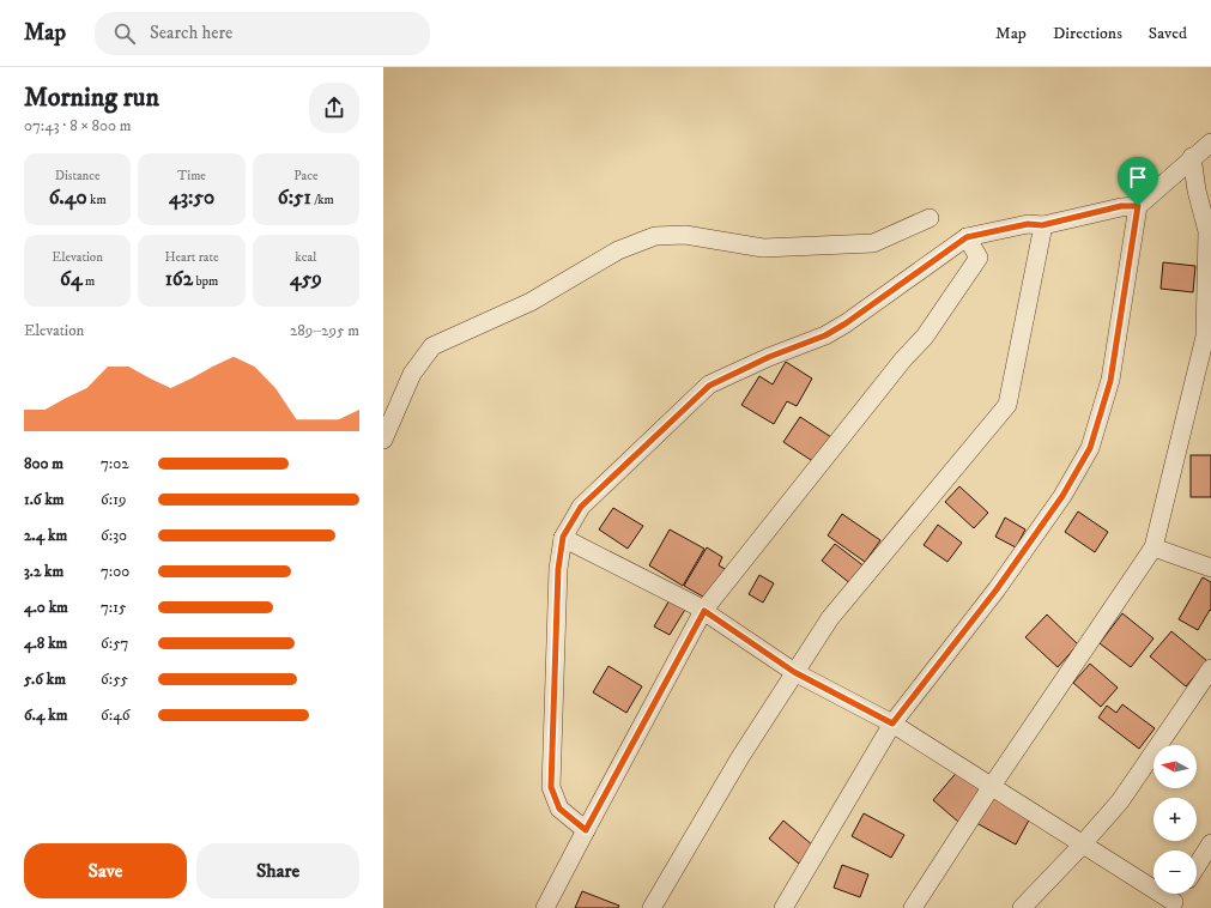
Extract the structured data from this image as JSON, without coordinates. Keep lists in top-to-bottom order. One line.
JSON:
{"north":"left","page":{"header":"Map","search":"Search here","nav":["Map","Directions","Saved"],"heading":["Morning run","07:43 · 8 × 800 m"],"stats":[["Distance","6.40 km"],["Time","43:50"],["Pace","6:51 /km"],["Elevation","64 m"],["Heart rate","162 bpm"],["kcal","459"]],"chart":["Elevation","289–295 m"],"list":[{"name":"800 m","note":"7:02"},{"name":"1.6 km","note":"6:19"},{"name":"2.4 km","note":"6:30"},{"name":"3.2 km","note":"7:00"},{"name":"4.0 km","note":"7:15"},{"name":"4.8 km","note":"6:57"},{"name":"5.6 km","note":"6:55"},{"name":"6.4 km","note":"6:46"}],"map_buttons":["+","−"],"buttons":["Save","Share"]}}
